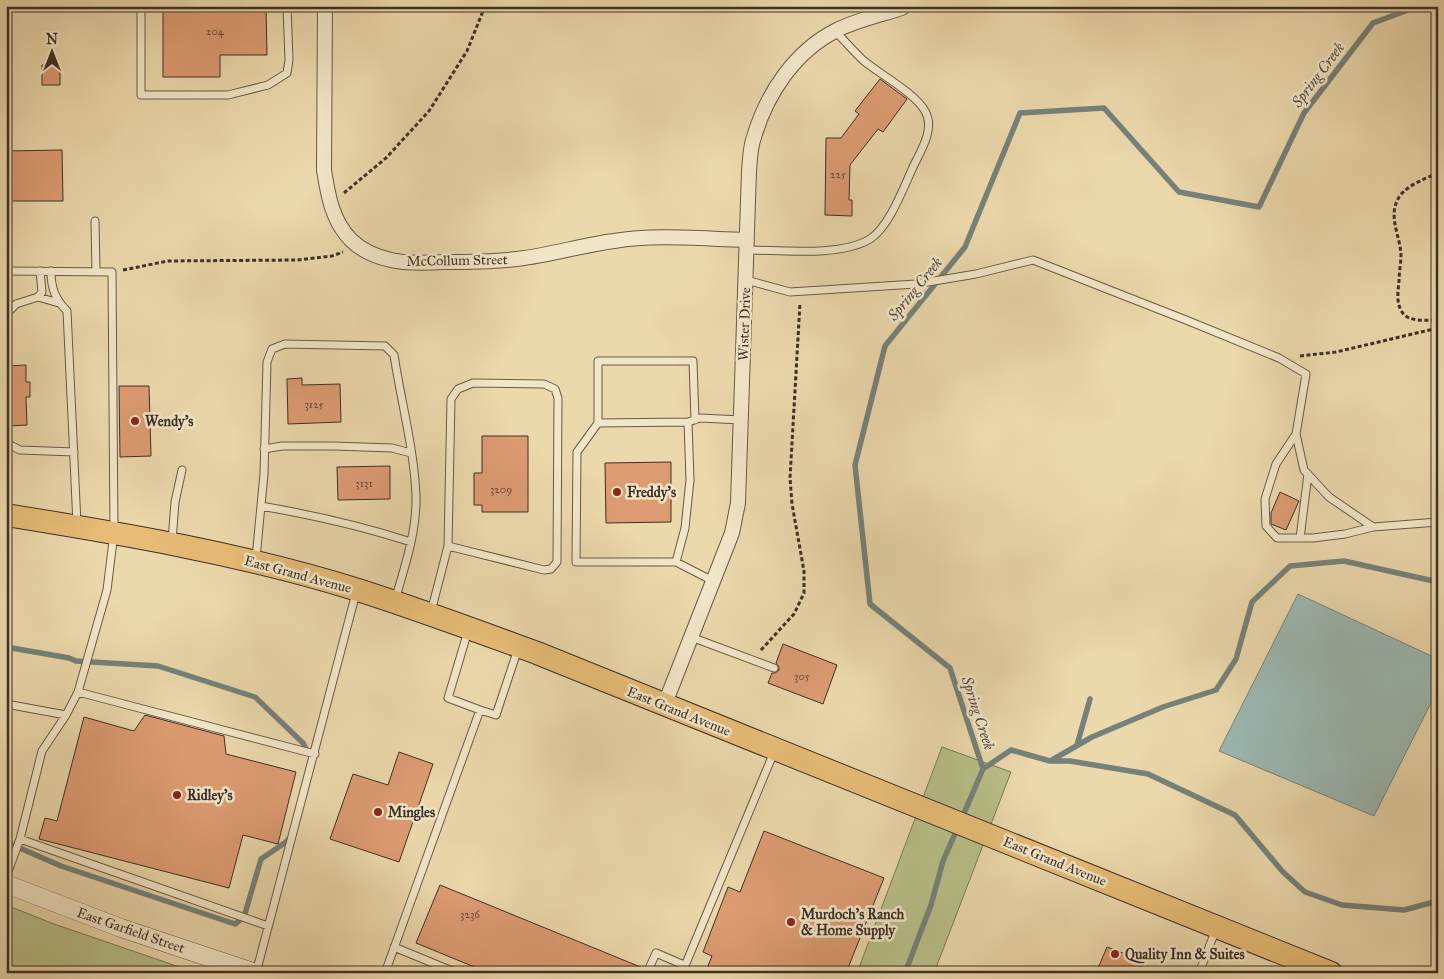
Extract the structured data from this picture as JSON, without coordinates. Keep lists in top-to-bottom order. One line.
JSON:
{"streets":{"main road":["East Grand Avenue"],"street":["McCollum Street","Wister Drive","East Garfield Street"]},"crossings":[["McCollum Street","Wister Drive"],["Wister Drive","East Grand Avenue"]],"water":["Spring Creek"],"places":["Wendy's","Freddy's","Ridley's","Mingles","Murdoch's Ranch & Home Supply","Quality Inn & Suites"],"house_numbers":["204","225","3125","3131","3209","305","3236"],"north":"top"}
